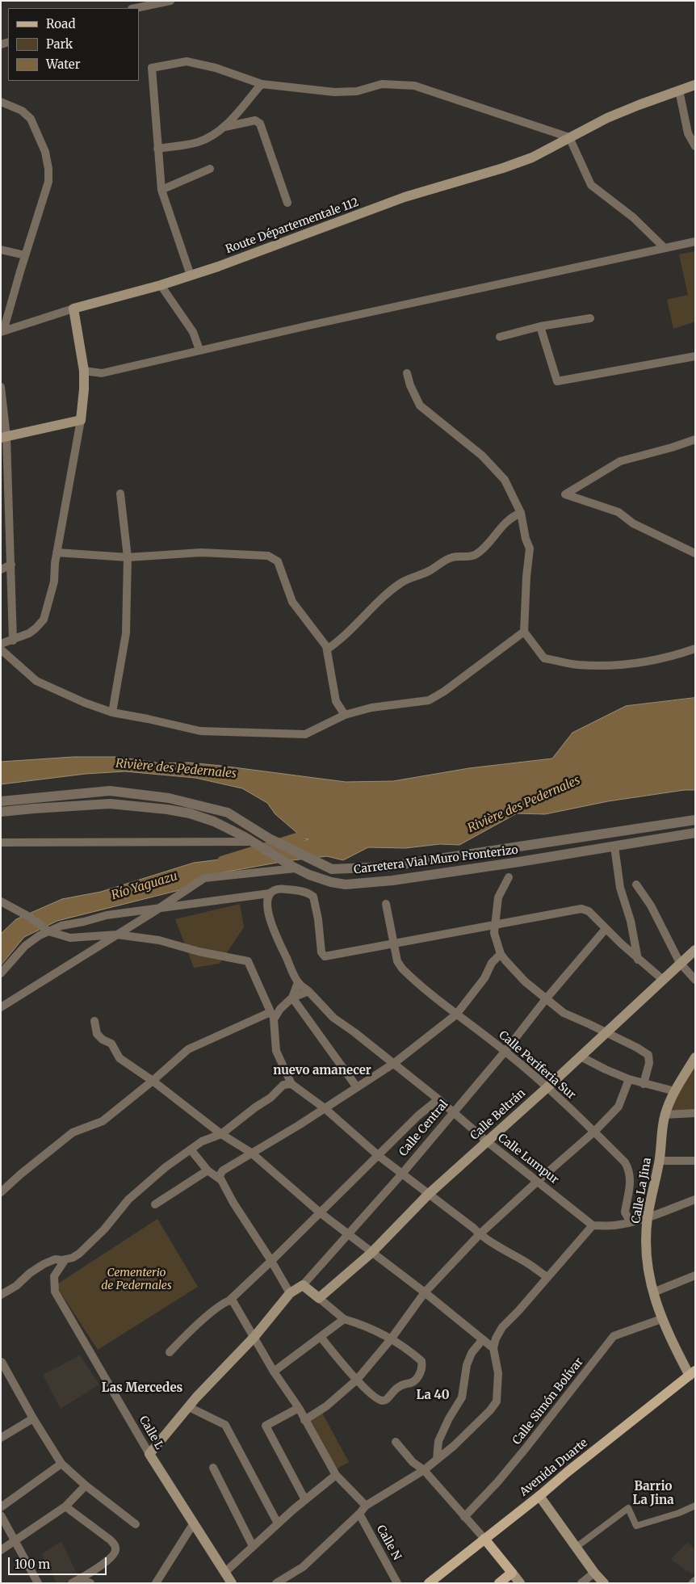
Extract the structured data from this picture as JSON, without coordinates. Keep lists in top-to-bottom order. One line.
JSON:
{"streets":{"main road":["Route Départementale 112","Calle Beltrán","Calle Central","Calle La Jina","Calle L","Avenida Duarte"],"street":["Carretera Vial Muro Fronterizo","Calle Periferia Sur","Calle Lumpur","Calle Simón Bolívar","Calle N"]},"crossings":[["Calle Periferia Sur","Calle Beltrán"],["Calle Periferia Sur","Calle Central"],["Calle Beltrán","Calle Lumpur"],["Calle Central","Calle Lumpur"],["Calle Central","Calle L"],["Calle La Jina","Calle Simón Bolívar"],["Calle La Jina","Avenida Duarte"]],"districts":["nuevo amanecer","Las Mercedes","La 40","Barrio La Jina"],"water":["Rivière des Pedernales","Río Yaguazu"],"parks":["Cementerio de Pedernales"],"legend":["Road","Park","Water"],"scale_bar":"100 m"}
